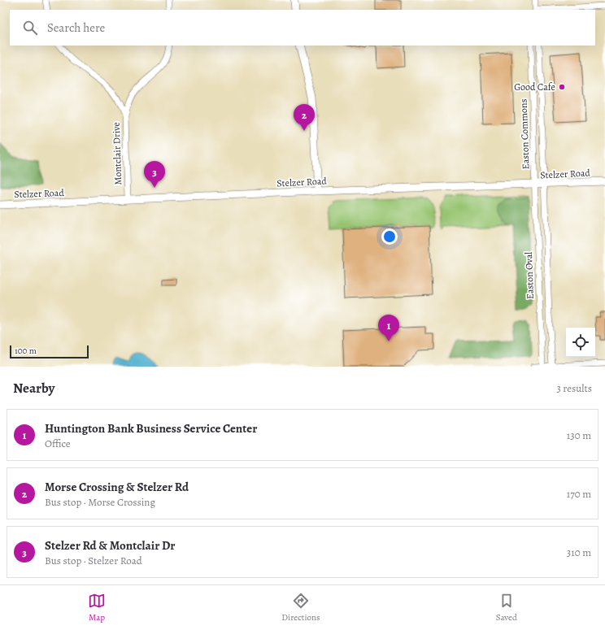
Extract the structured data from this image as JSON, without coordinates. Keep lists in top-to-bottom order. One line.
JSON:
{"streets":{"main road":["Stelzer Road"],"street":["Easton Commons","Montclair Drive","Easton Oval"]},"crossings":[["Easton Commons","Stelzer Road"],["Easton Commons","Easton Oval"],["Montclair Drive","Stelzer Road"],["Stelzer Road","Easton Oval"]],"places":["Good Cafe"],"scale_bar":"100 m","page":{"search":"Search here","pins":["2","3","1"],"scale":"100 m","heading":["Nearby","3 results"],"list":[{"mark":"1","name":"Huntington Bank Business Service Center","note":"Office","value":"130 m"},{"mark":"2","name":"Morse Crossing & Stelzer Rd","note":"Bus stop · Morse Crossing","value":"170 m"},{"mark":"3","name":"Stelzer Rd & Montclair Dr","note":"Bus stop · Stelzer Road","value":"310 m"}],"nav":["Map","Directions","Saved"]}}
